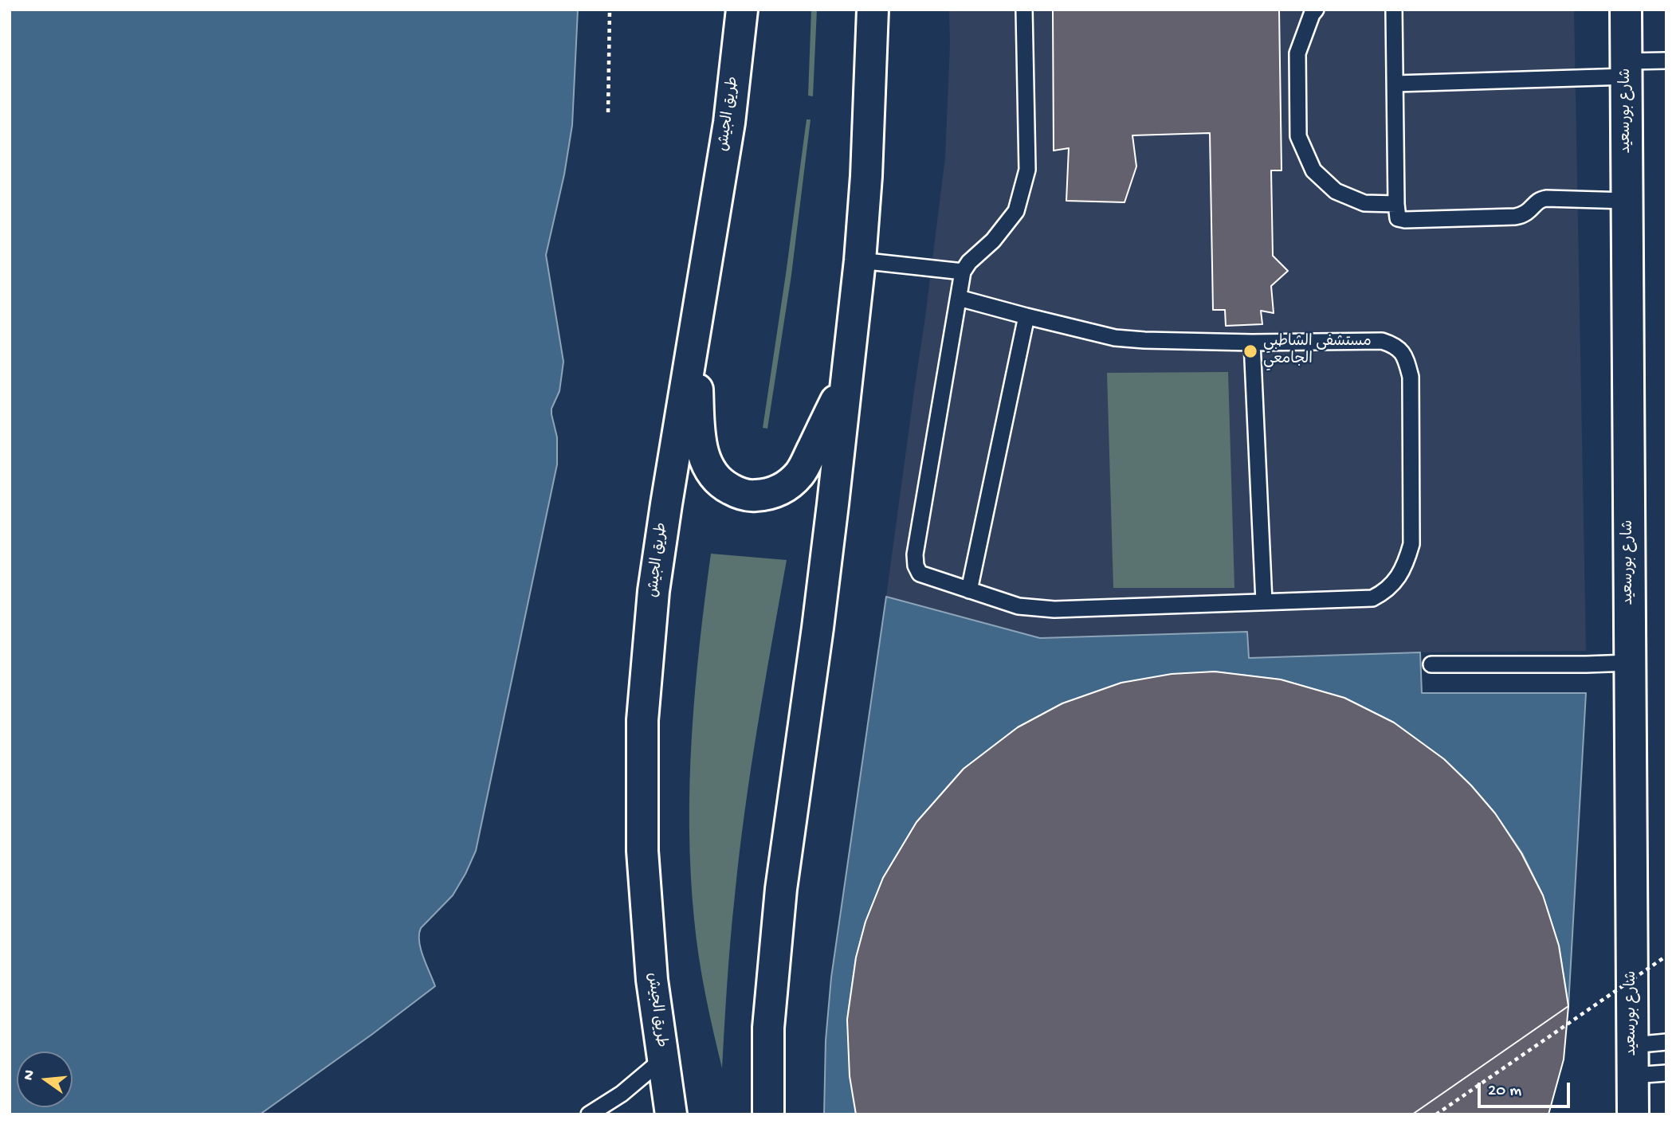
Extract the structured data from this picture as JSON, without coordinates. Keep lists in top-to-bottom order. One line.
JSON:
{"streets":{"main road":["شارع بورسعيد","طريق الجيش"]},"places":["مستشفى الشاطبي الجامعي"],"scale_bar":"20 m","north":"left"}
